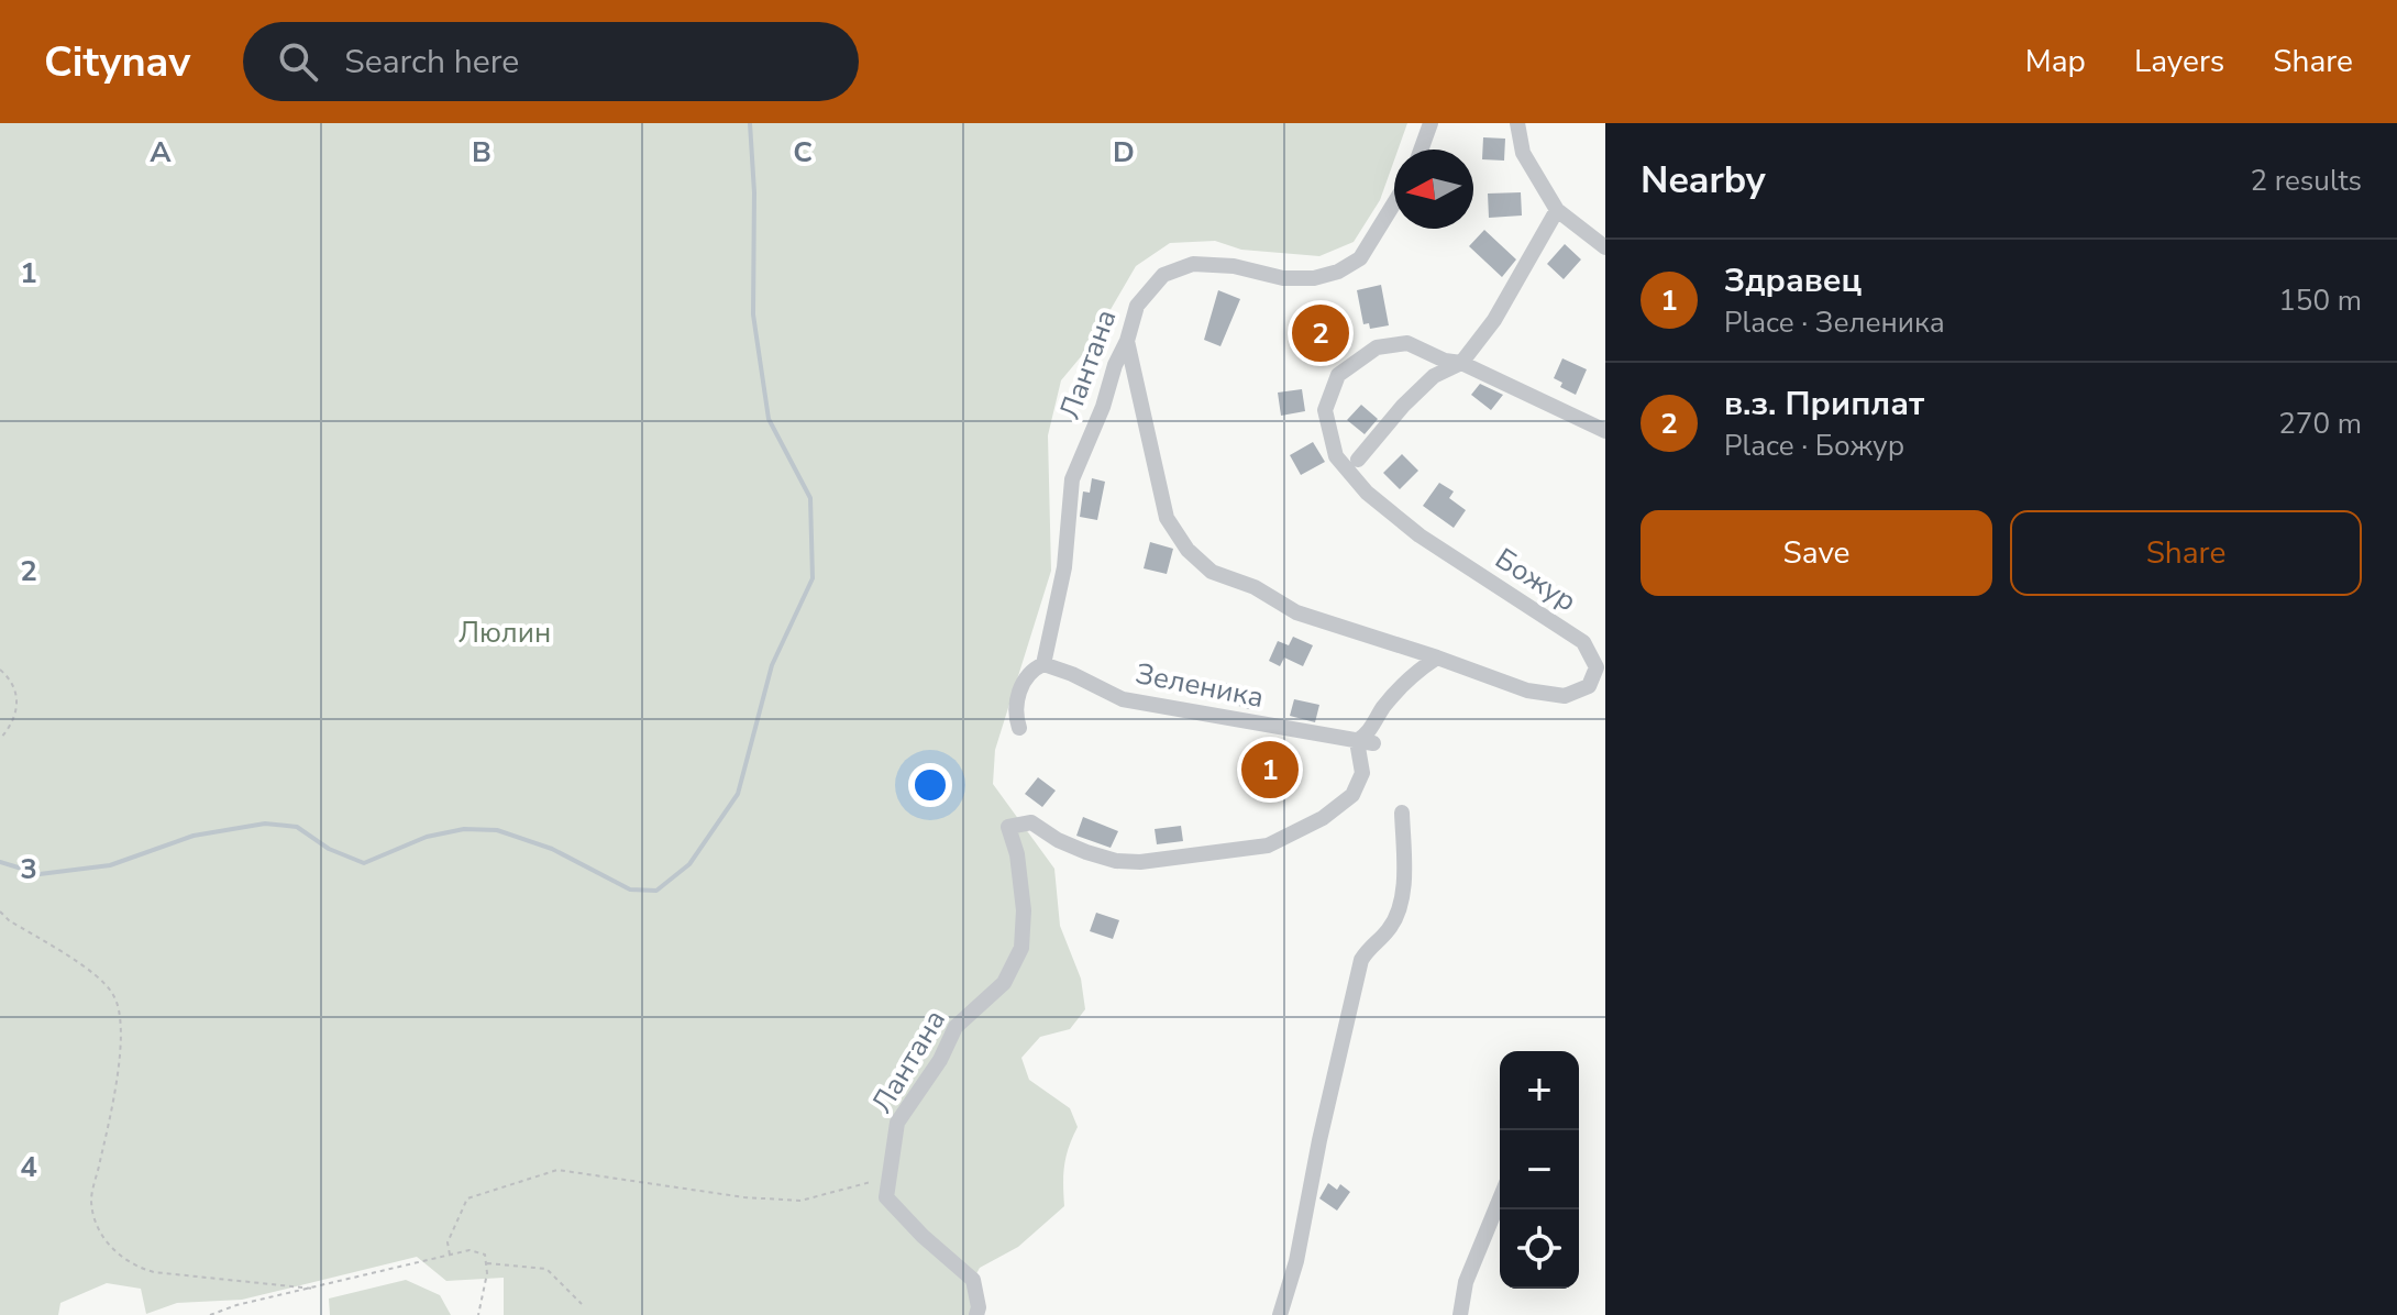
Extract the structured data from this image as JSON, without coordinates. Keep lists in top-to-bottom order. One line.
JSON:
{"streets":{"street":["Лантана","Божур","Зеленика"]},"crossings":[["Лантана","Божур"],["Лантана","Зеленика"]],"parks":["Люлин"],"north":"left","page":{"header":"Citynav","search":"Search here","nav":["Map","Layers","Share"],"heading":["Nearby","2 results"],"list":[{"mark":"1","name":"Здравец","note":"Place · Зеленика","value":"150 m"},{"mark":"2","name":"в.з. Приплат","note":"Place · Божур","value":"270 m"}],"pins":["2","1"],"buttons":["Save","Share"],"map_buttons":["+","−"]},"grid":{"columns":["A","B","C","D"],"rows":["1","2","3","4"]}}
